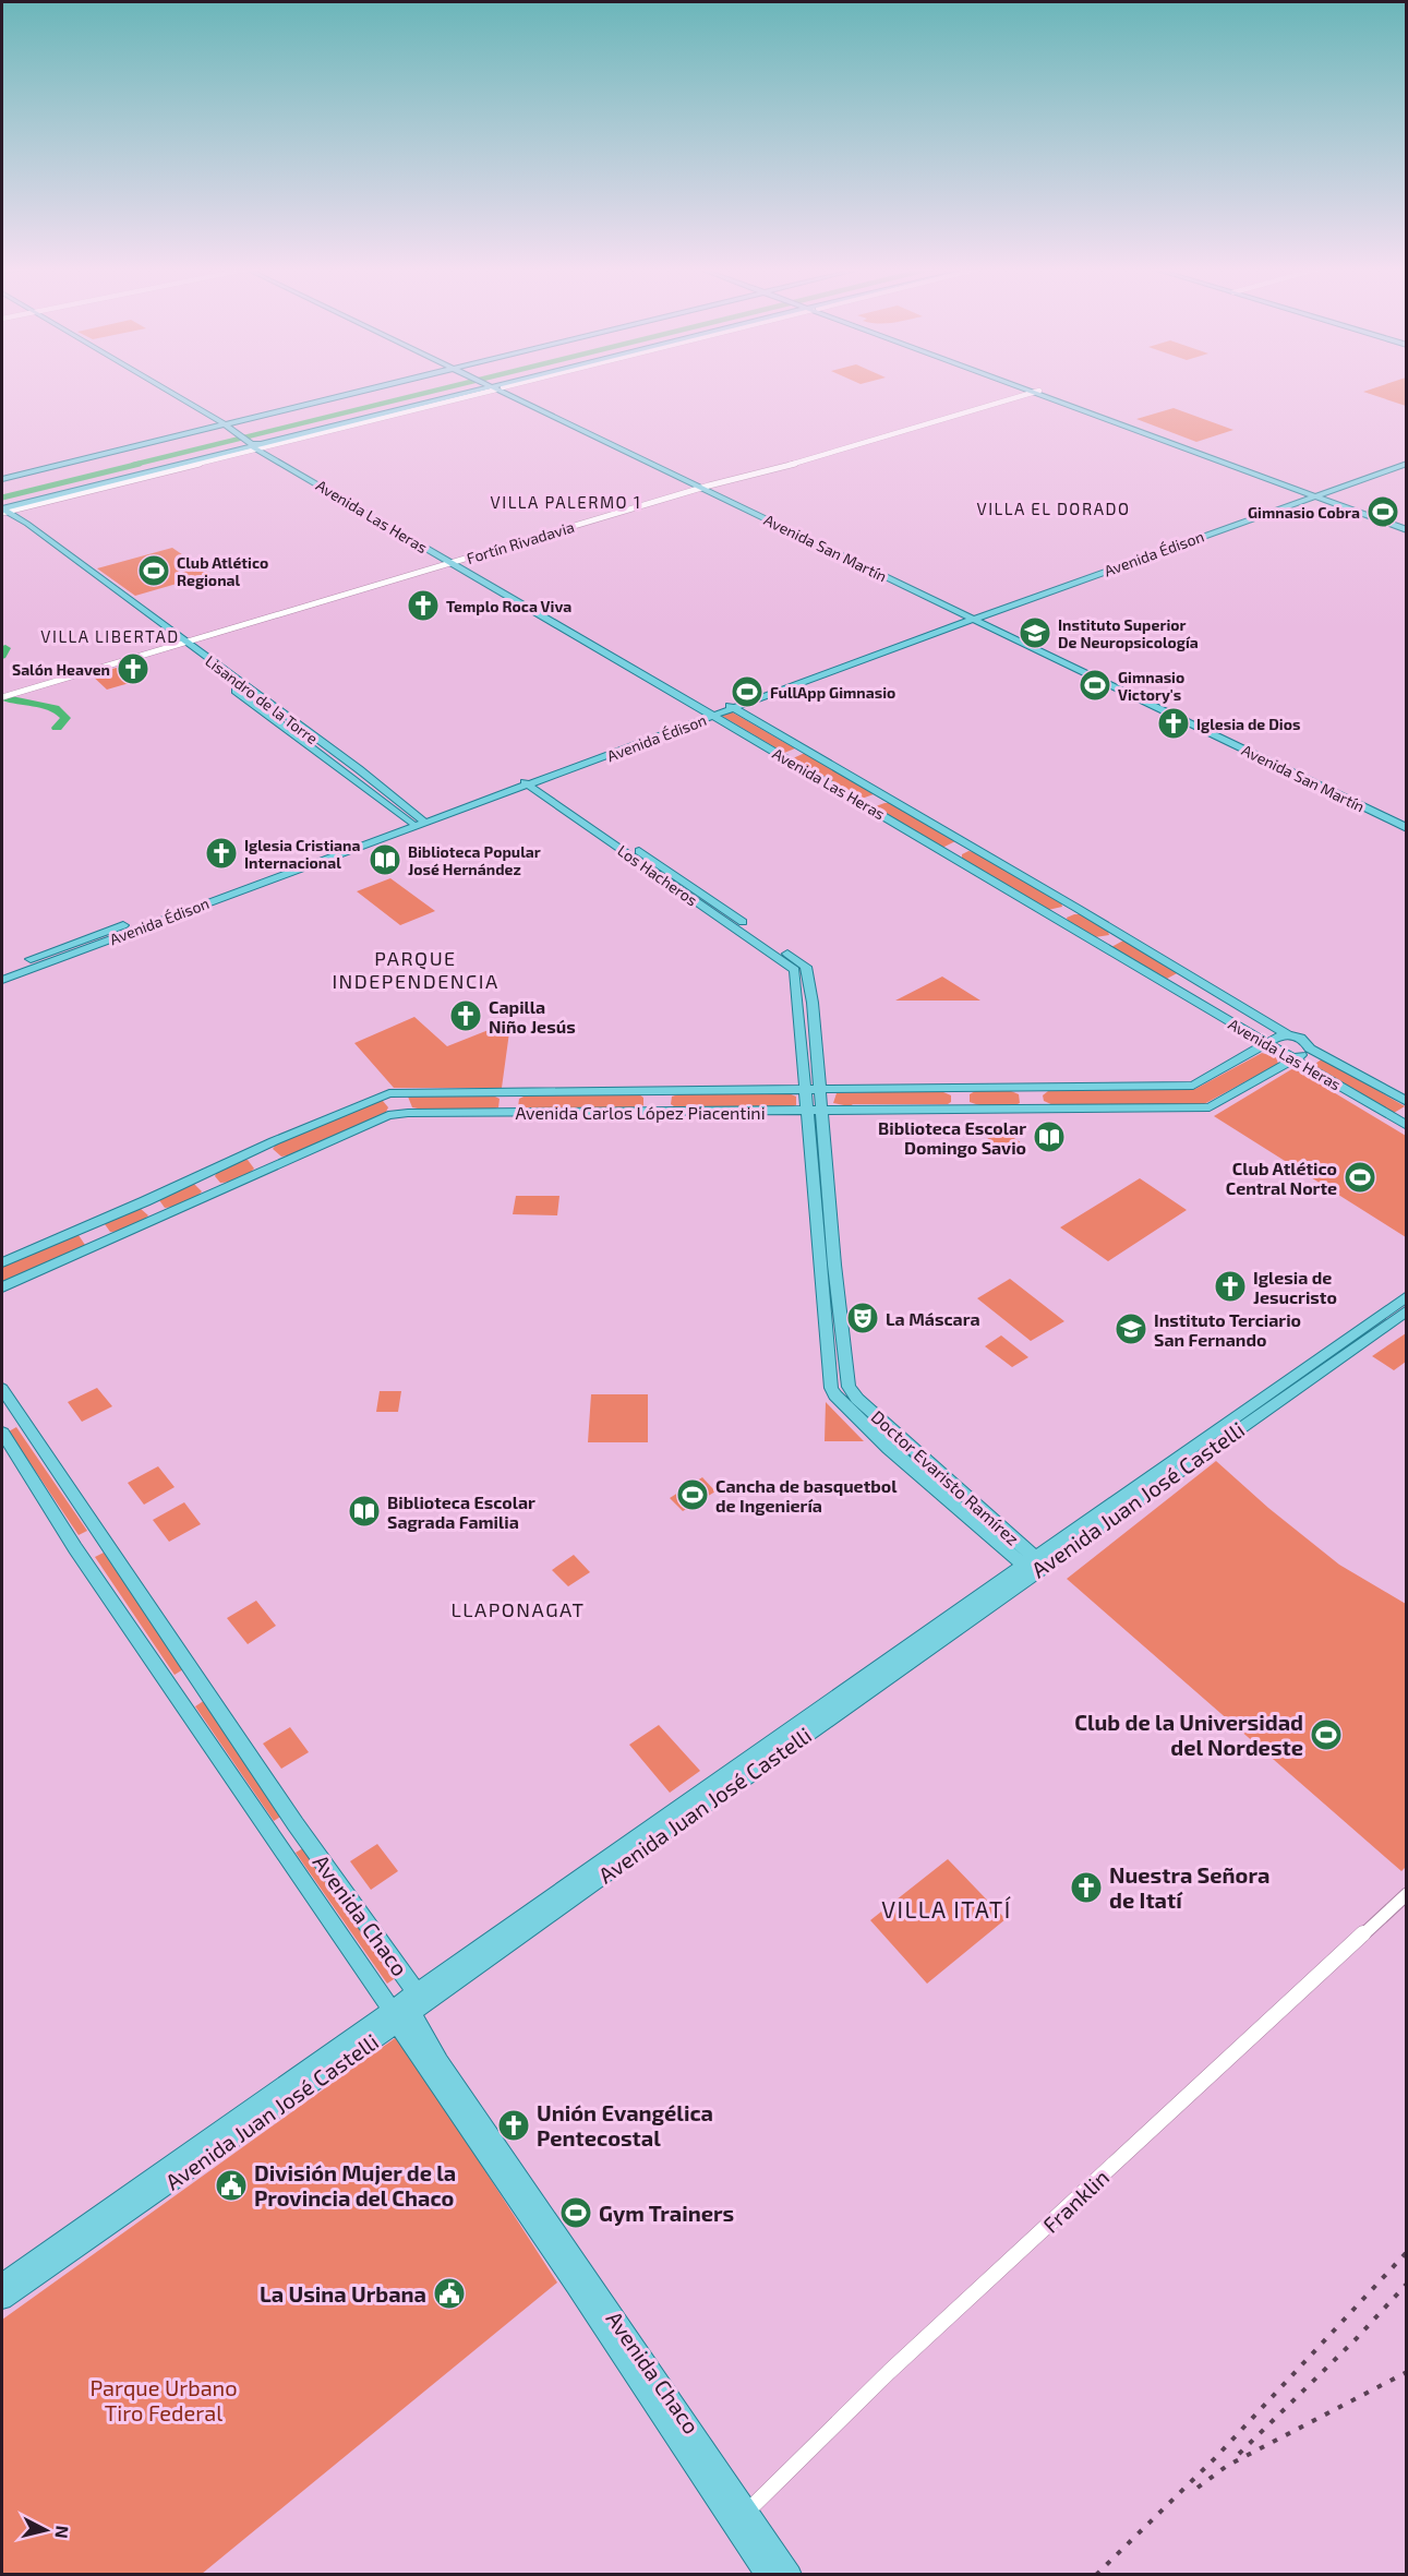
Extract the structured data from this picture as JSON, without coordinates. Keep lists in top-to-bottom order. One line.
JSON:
{"streets":{"main road":["Avenida Las Heras","Avenida San Martín","Avenida Édison","Lisandro de la Torre","Los Hacheros","Avenida Carlos López Piacentini","Doctor Evaristo Ramírez","Avenida Juan José Castelli","Avenida Chaco"],"street":["Fortín Rivadavia","Franklin"]},"crossings":[["Avenida Las Heras","Fortín Rivadavia"],["Avenida Las Heras","Avenida Édison"],["Avenida Las Heras","Avenida Carlos López Piacentini"],["Fortín Rivadavia","Avenida San Martín"],["Fortín Rivadavia","Lisandro de la Torre"],["Avenida San Martín","Avenida Édison"],["Avenida Édison","Lisandro de la Torre"],["Avenida Édison","Los Hacheros"],["Los Hacheros","Doctor Evaristo Ramírez"],["Avenida Carlos López Piacentini","Doctor Evaristo Ramírez"],["Doctor Evaristo Ramírez","Avenida Juan José Castelli"],["Avenida Juan José Castelli","Avenida Chaco"],["Avenida Chaco","Franklin"]],"districts":["VILLA PALERMO 1","VILLA EL DORADO","VILLA LIBERTAD","PARQUE INDEPENDENCIA","LLAPONAGAT","VILLA ITATÍ"],"parks":["Parque Urbano Tiro Federal"],"places":{"sports":["Gimnasio Cobra","Club Atlético Regional","Gimnasio Victory's","FullApp Gimnasio","Club Atlético Central Norte","Cancha de basquetbol de Ingeniería","Club de la Universidad del Nordeste","Gym Trainers"],"church":["Templo Roca Viva","Salón Heaven","Iglesia de Dios","Iglesia Cristiana Internacional","Capilla Niño Jesús","Iglesia de Jesucristo","Nuestra Señora de Itatí","Unión Evangélica Pentecostal"],"school or university":["Instituto Superior De Neuropsicología","Instituto Terciario San Fernando"],"library":["Biblioteca Popular José Hernández","Biblioteca Escolar Domingo Savio","Biblioteca Escolar Sagrada Familia"],"theatre":["La Máscara"],"public building":["División Mujer de la Provincia del Chaco","La Usina Urbana"]},"north":"right"}
